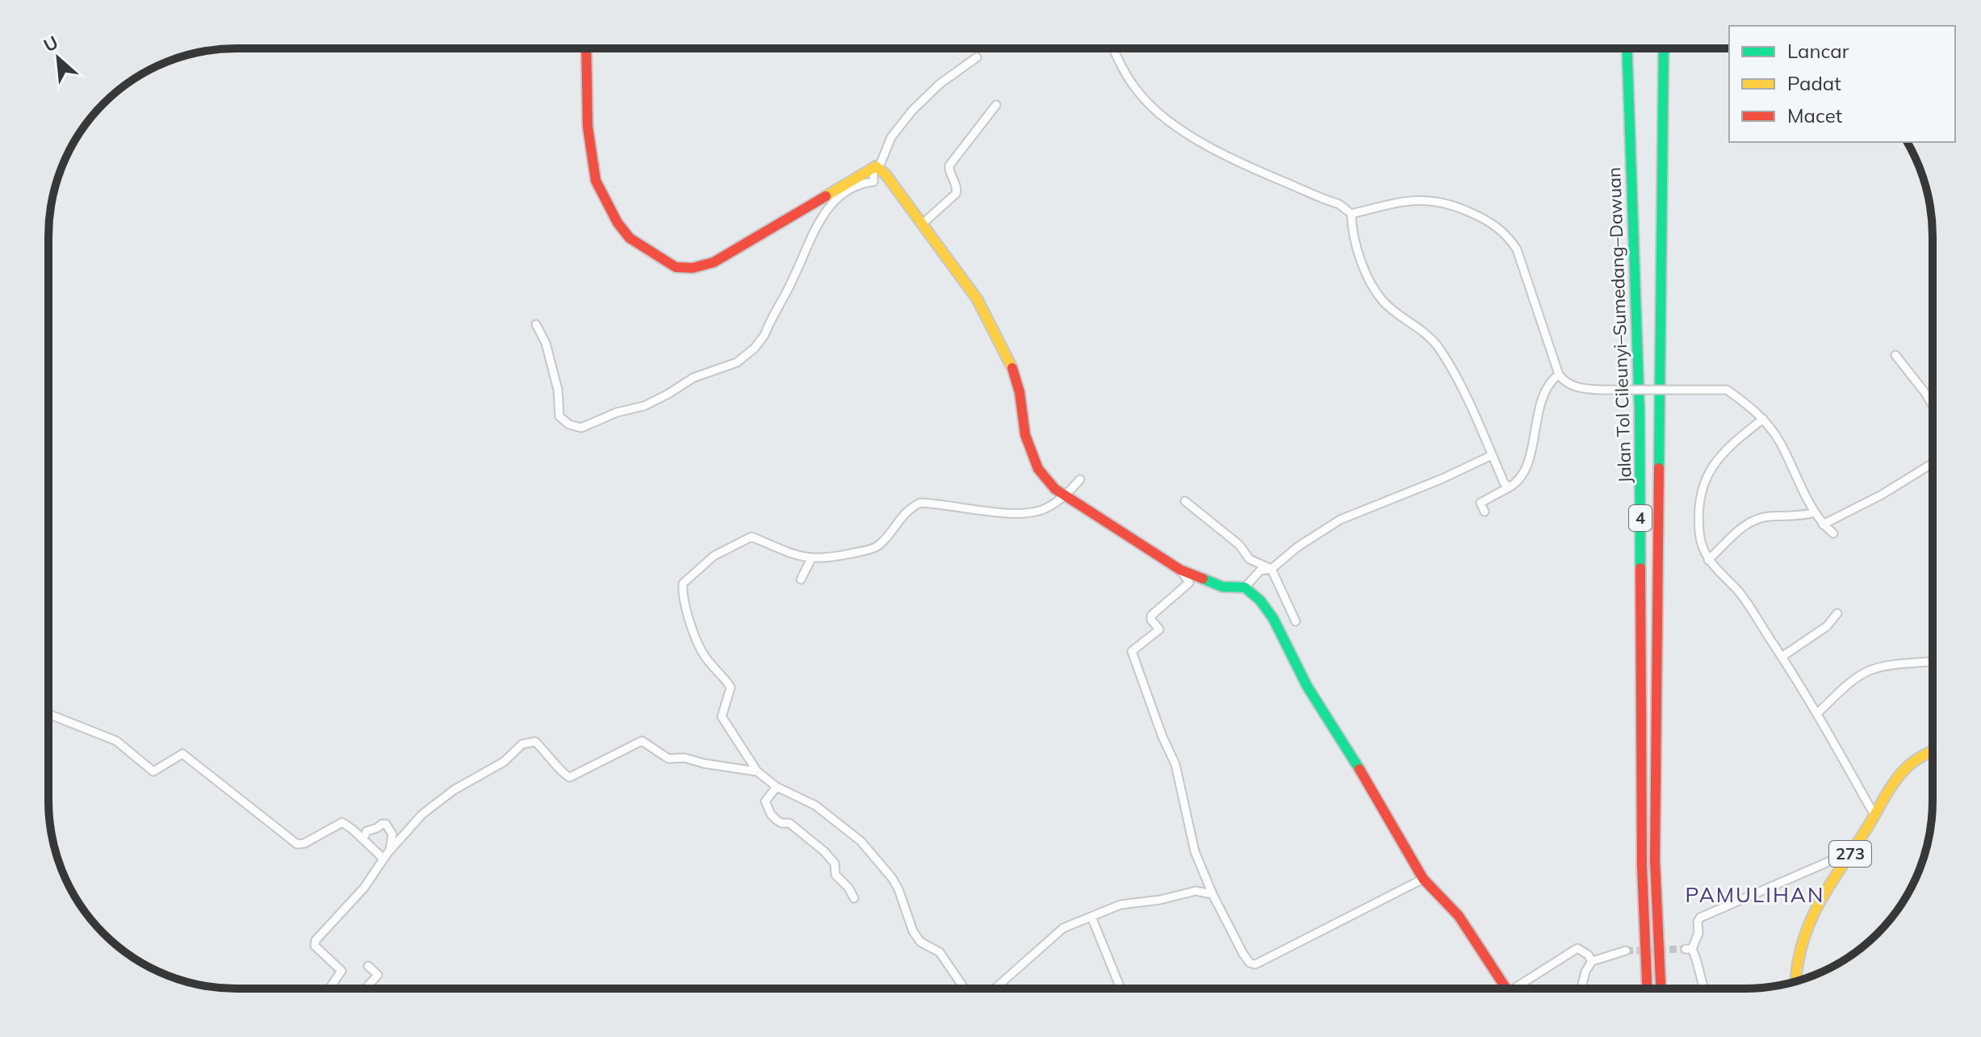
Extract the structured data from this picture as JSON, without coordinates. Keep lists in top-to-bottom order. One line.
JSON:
{"streets":{"main road":["Jalan Tol Cileunyi–Sumedang–Dawuan","4","273"]},"districts":["PAMULIHAN"],"legend":["Lancar","Padat","Macet"],"north":"top left"}
